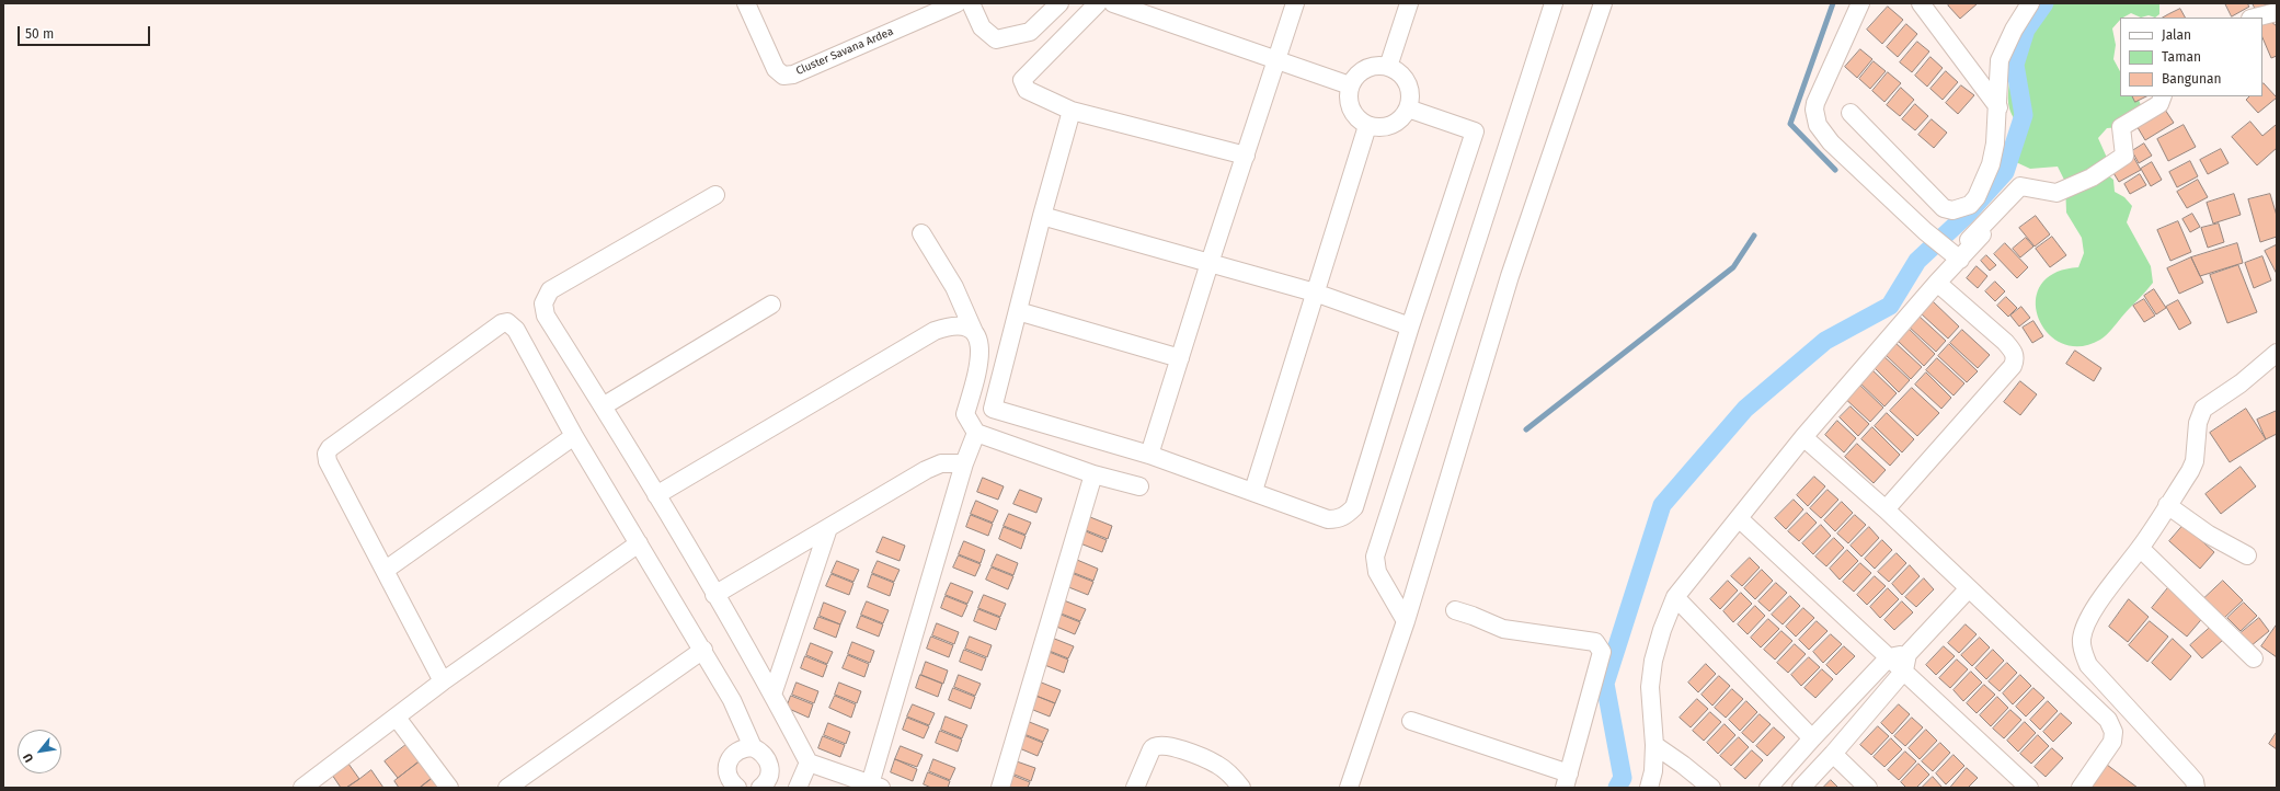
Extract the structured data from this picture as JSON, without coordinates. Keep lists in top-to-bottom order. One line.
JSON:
{"streets":{"street":["Cluster Savana Ardea"]},"legend":["Jalan","Taman","Bangunan"],"scale_bar":"50 m","north":"bottom left"}
